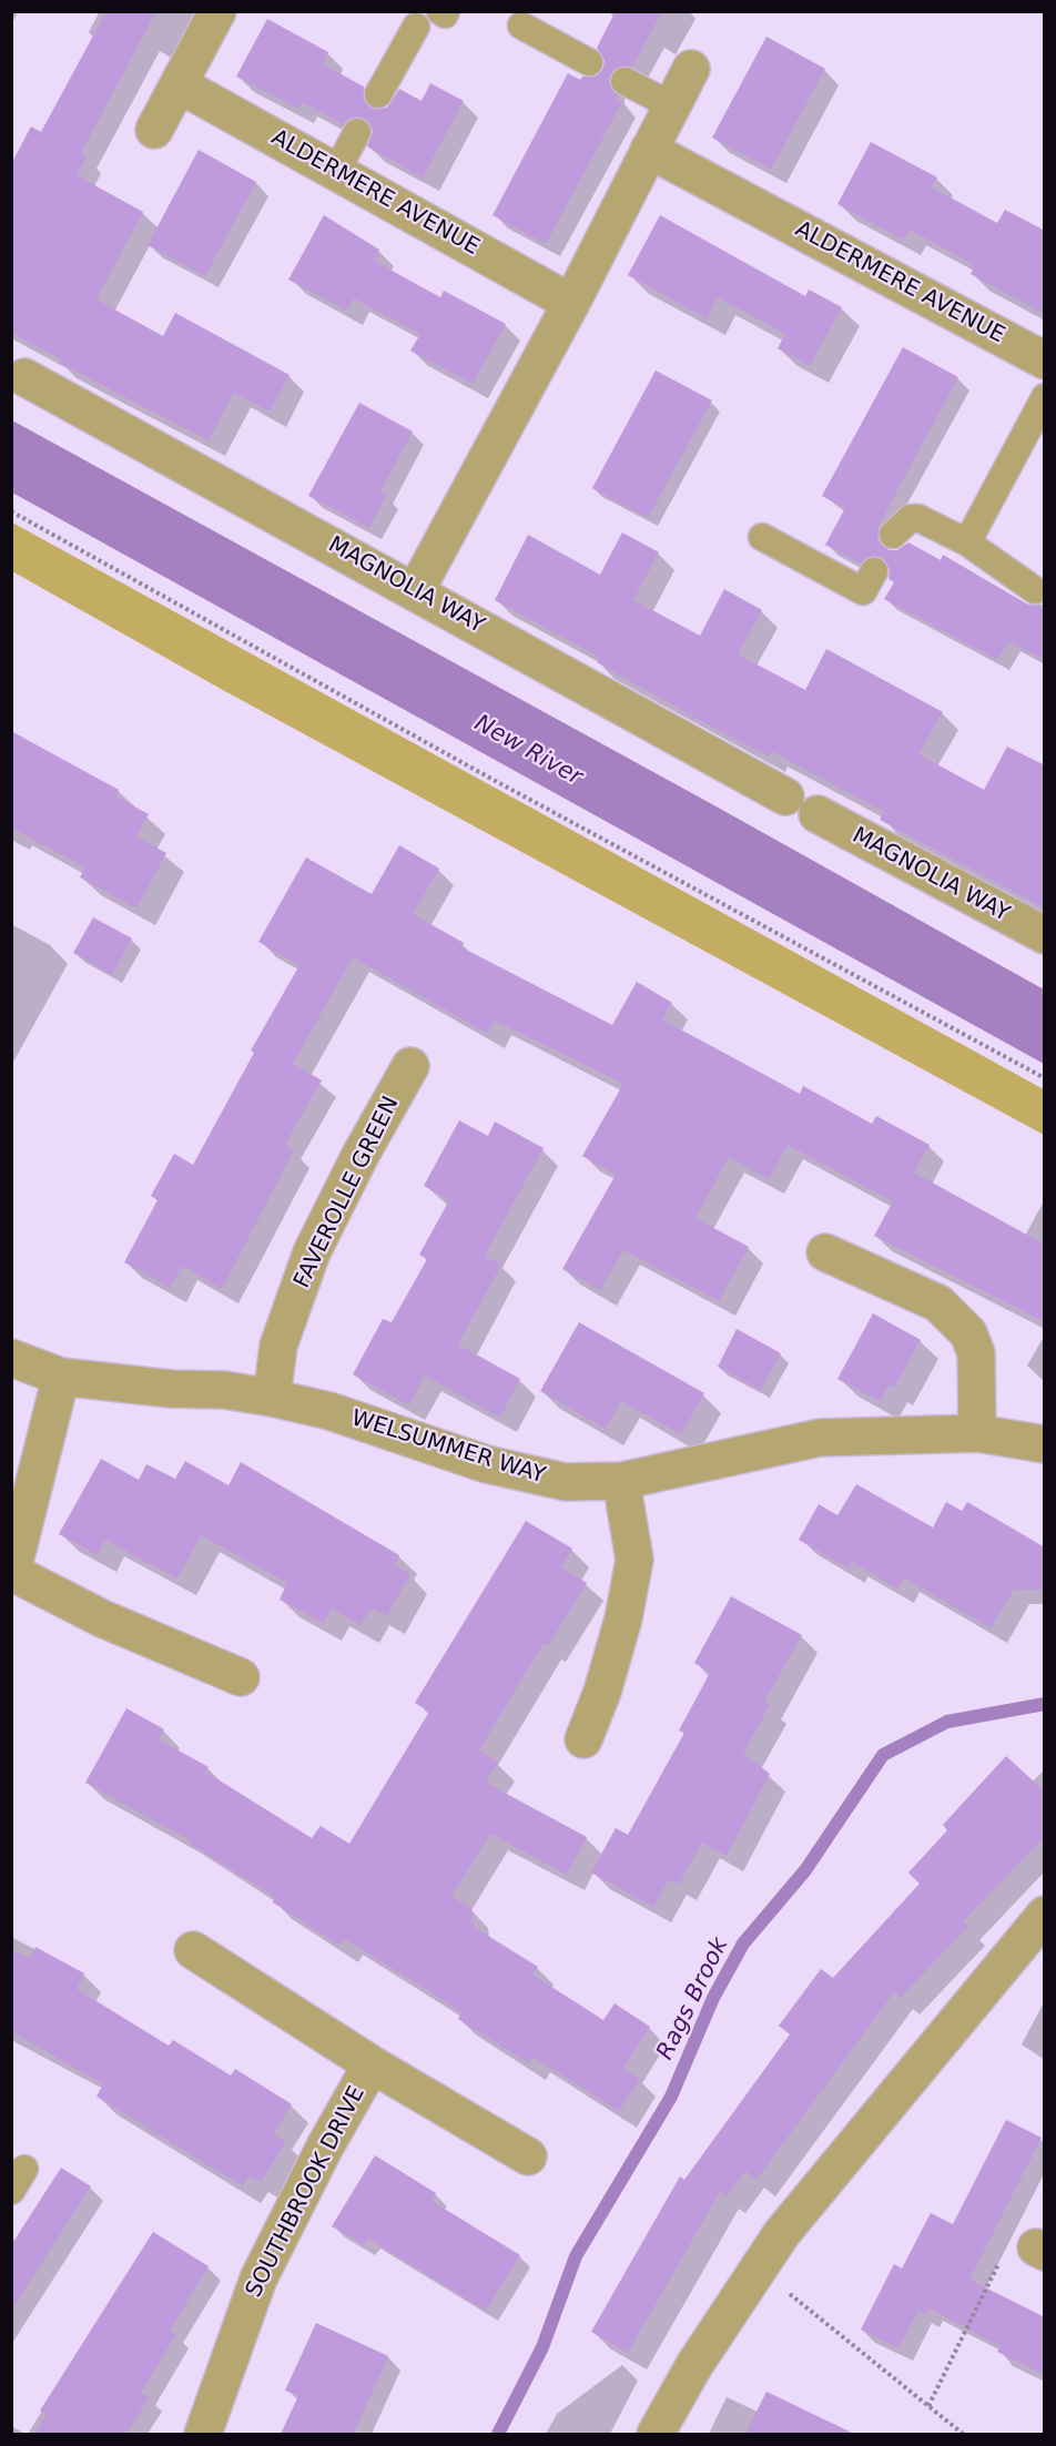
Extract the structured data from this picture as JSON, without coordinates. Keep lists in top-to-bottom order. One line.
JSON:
{"streets":{"street":["ALDERMERE AVENUE","MAGNOLIA WAY","FAVEROLLE GREEN","WELSUMMER WAY","SOUTHBROOK DRIVE"]},"crossings":[["FAVEROLLE GREEN","WELSUMMER WAY"]],"water":["New River","Rags Brook"]}
